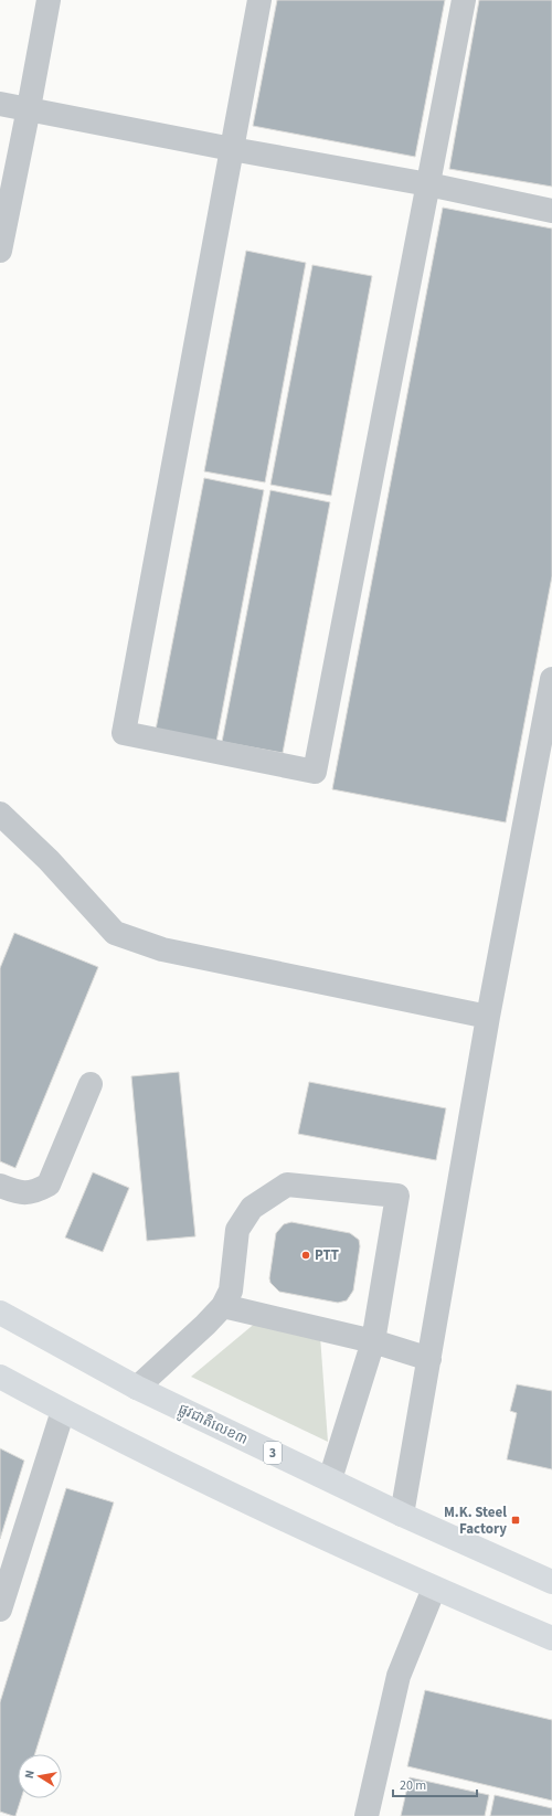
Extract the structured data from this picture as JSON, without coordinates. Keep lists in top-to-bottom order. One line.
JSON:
{"streets":{"highway":["ផ្លូវជាតិលេខ៣","3"]},"places":{"other":["PTT"],"transit":["M.K. Steel Factory"]},"scale_bar":"20 m","north":"left"}
